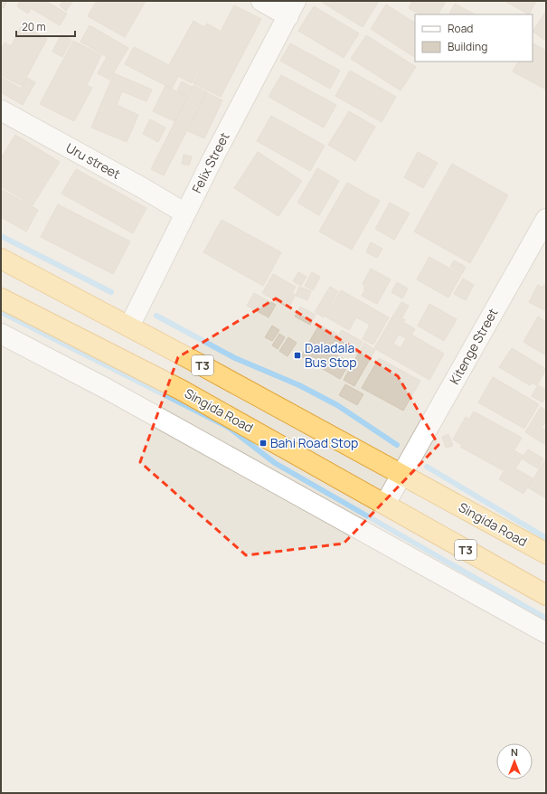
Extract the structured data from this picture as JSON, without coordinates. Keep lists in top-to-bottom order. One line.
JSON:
{"streets":{"highway":["T3","Singida Road"],"street":["Uru street","Felix Street","Kitenge Street"]},"crossings":[["Uru street","Felix Street"],["Felix Street","Singida Road"],["Kitenge Street","Singida Road"]],"places":{"transit":["Daladala Bus Stop","Bahi Road Stop"]},"legend":["Road","Building"],"scale_bar":"20 m","north":"top"}
